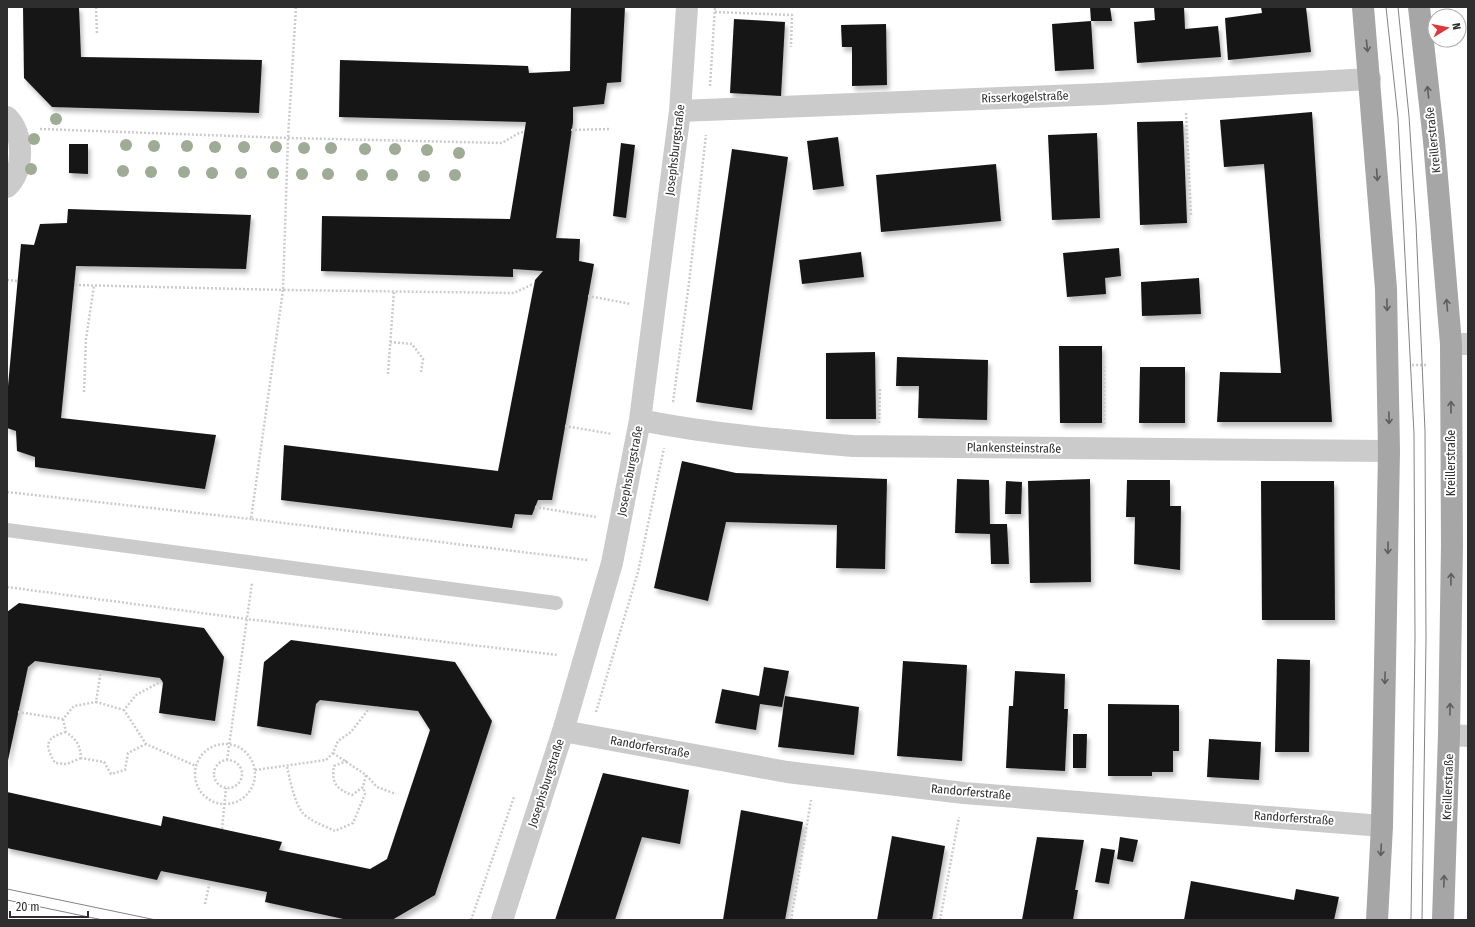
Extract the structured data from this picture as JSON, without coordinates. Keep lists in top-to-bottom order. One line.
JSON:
{"streets":{"main road":["Kreillerstraße"],"street":["Risserkogelstraße","Josephsburgstraße","Plankensteinstraße","Randorferstraße"]},"crossings":[["Risserkogelstraße","Josephsburgstraße"],["Josephsburgstraße","Plankensteinstraße"],["Josephsburgstraße","Randorferstraße"]],"scale_bar":"20 m","north":"right"}
